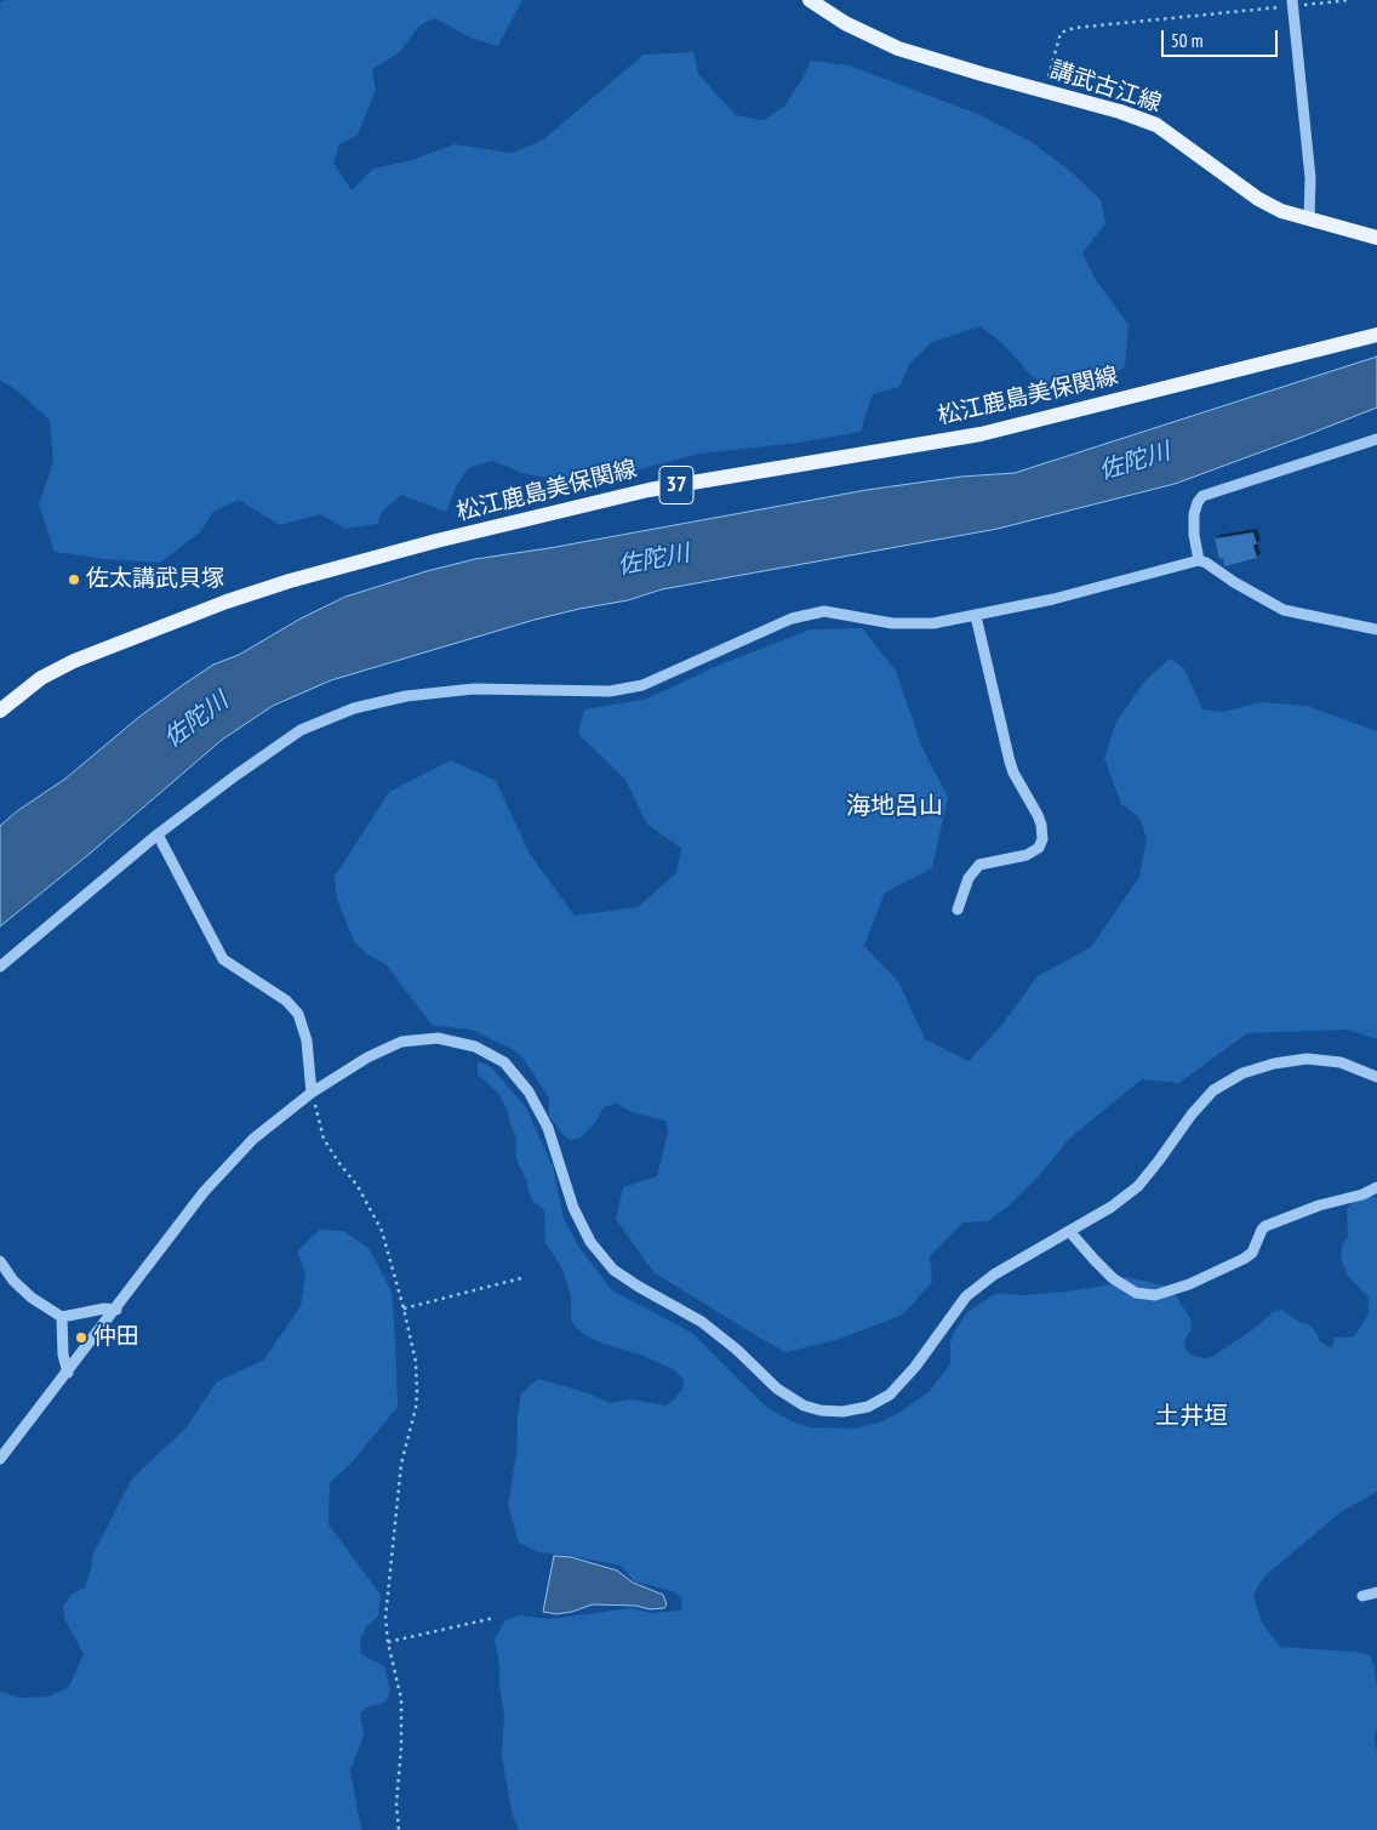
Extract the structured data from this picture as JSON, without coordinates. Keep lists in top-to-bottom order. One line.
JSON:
{"streets":{"main road":["講武古江線","松江鹿島美保関線","37"]},"districts":["海地呂山","土井垣"],"water":["佐陀川"],"places":["佐太講武貝塚","仲田"],"scale_bar":"50 m"}
